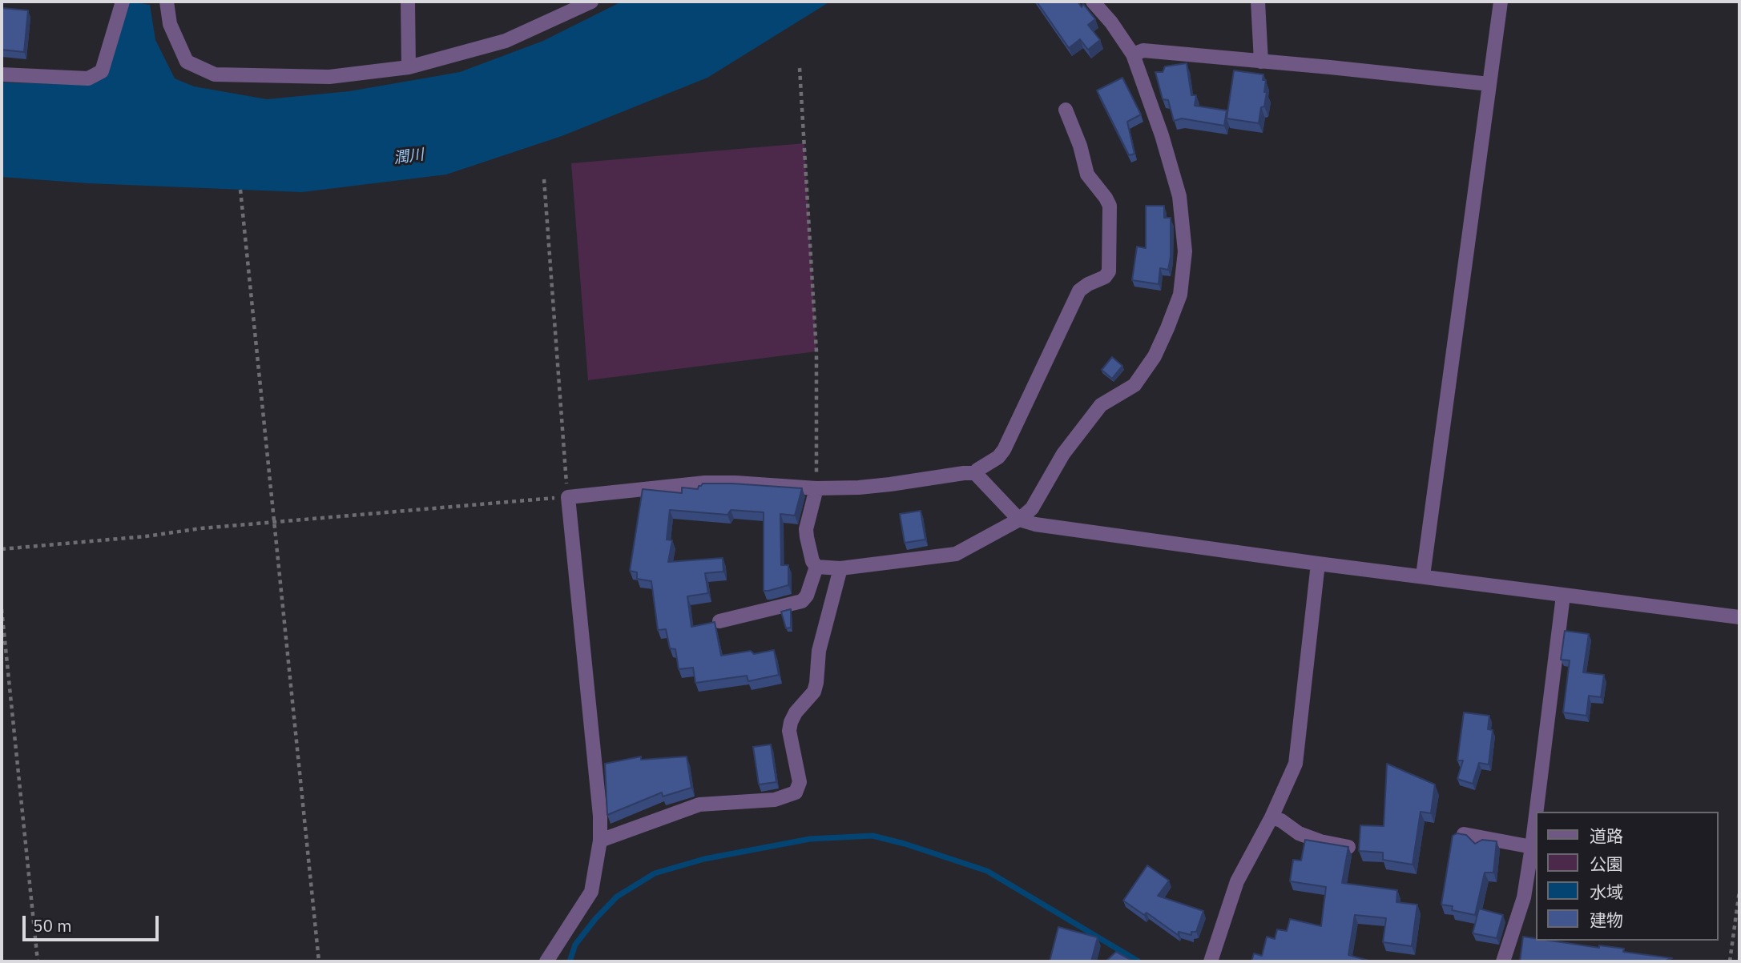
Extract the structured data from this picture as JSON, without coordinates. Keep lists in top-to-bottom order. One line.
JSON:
{"water":["潤川"],"legend":["道路","公園","水域","建物"],"scale_bar":"50 m"}
